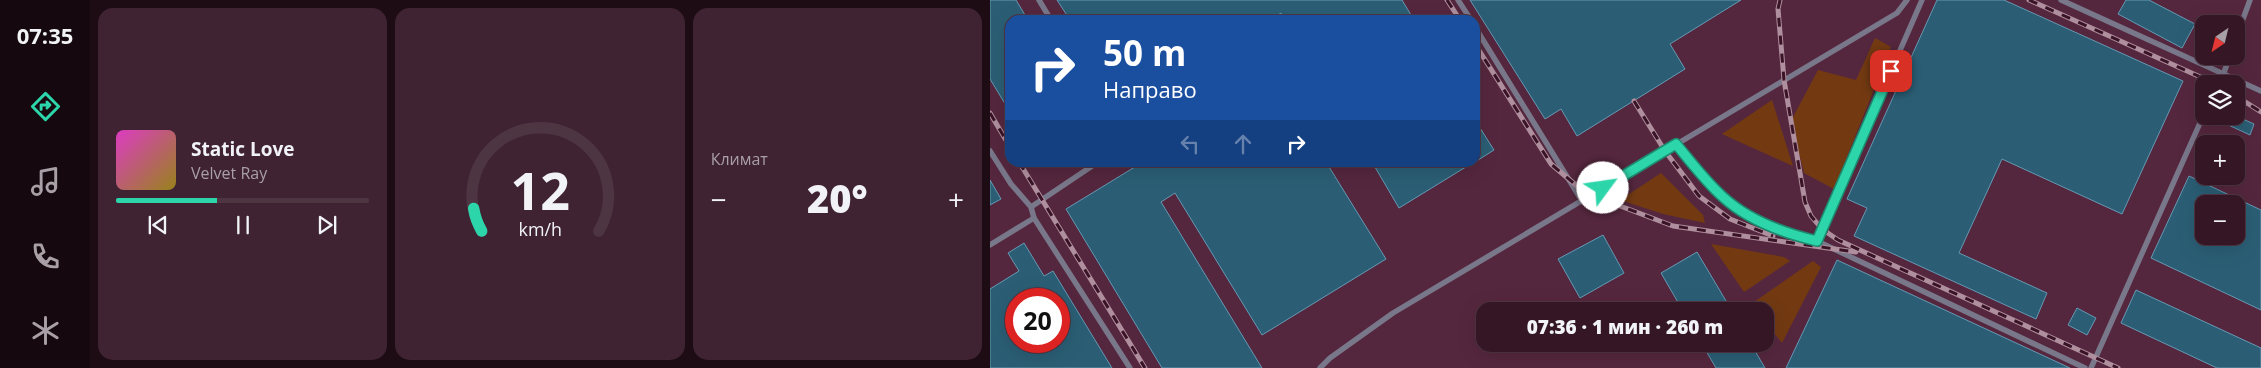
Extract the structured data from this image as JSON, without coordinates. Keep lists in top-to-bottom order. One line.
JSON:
{"north":"bottom left","page":{"tabs":"07:35","tile":"Климат","map_buttons":["+","−"],"turn":["50 m","Направо"],"song":["Static Love","Velvet Ray"],"heat":["−","20°","+"],"limit":"20","trip":"07:36 · 1 мин · 260 m","gauge":["12","km/h"]}}
